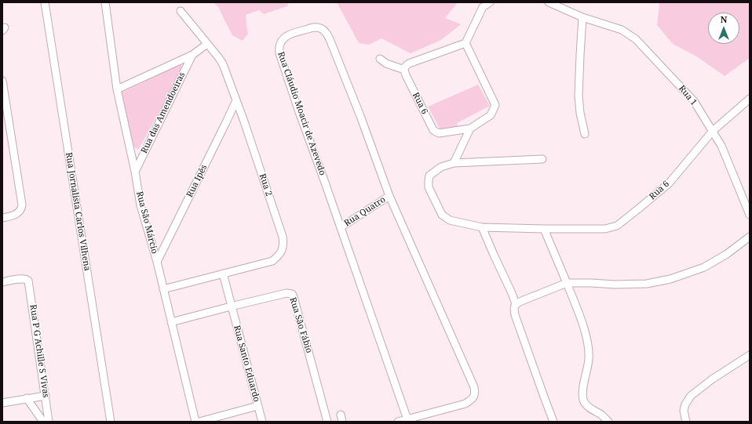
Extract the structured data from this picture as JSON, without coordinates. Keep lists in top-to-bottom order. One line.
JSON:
{"streets":{"street":["Rua 1","Rua 6","Rua das Amendoeiras","Rua Cláudio Moacir de Azevedo","Rua Ipês","Rua 2","Rua Jornalista Carlos Vilhena","Rua Quatro","Rua São Márcio","Rua São Fábio","Rua P G Achille S Vivas","Rua Santo Eduardo"]},"crossings":[["Rua 1","Rua 6"],["Rua das Amendoeiras","Rua São Márcio"],["Rua Cláudio Moacir de Azevedo","Rua Quatro"],["Rua Ipês","Rua 2"],["Rua Ipês","Rua São Márcio"],["Rua 2","Rua São Márcio"],["Rua 2","Rua Santo Eduardo"],["Rua São Márcio","Rua São Fábio"],["Rua São Fábio","Rua Santo Eduardo"]],"north":"top"}
